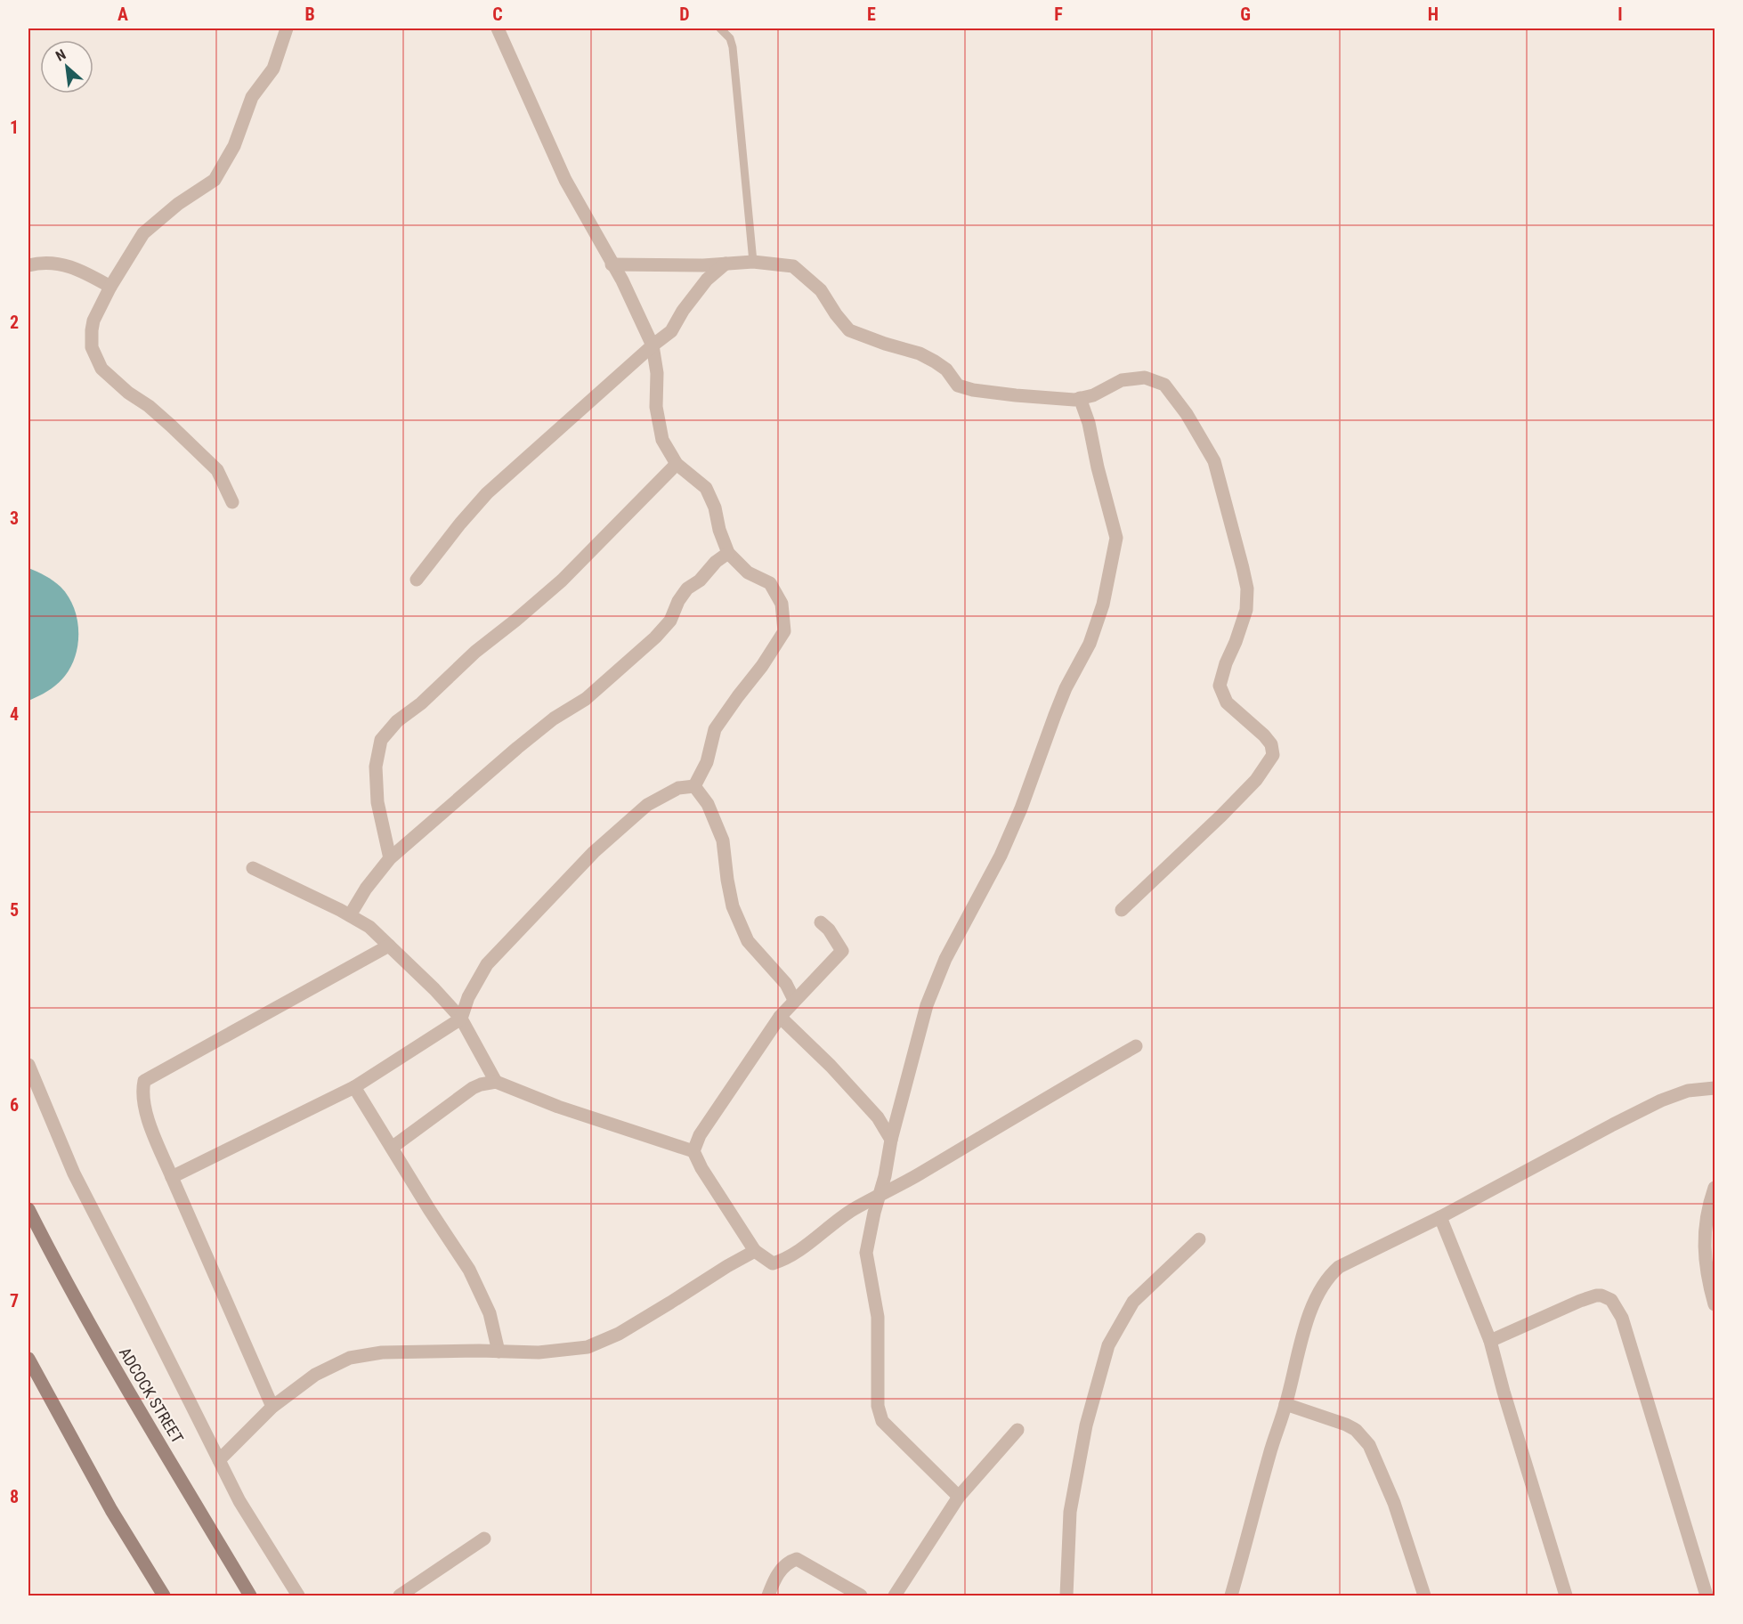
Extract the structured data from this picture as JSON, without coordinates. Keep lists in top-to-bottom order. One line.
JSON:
{"streets":{"main road":["ADCOCK STREET"]},"north":"top left","grid":{"columns":["A","B","C","D","E","F","G","H","I"],"rows":["1","2","3","4","5","6","7","8"]}}
